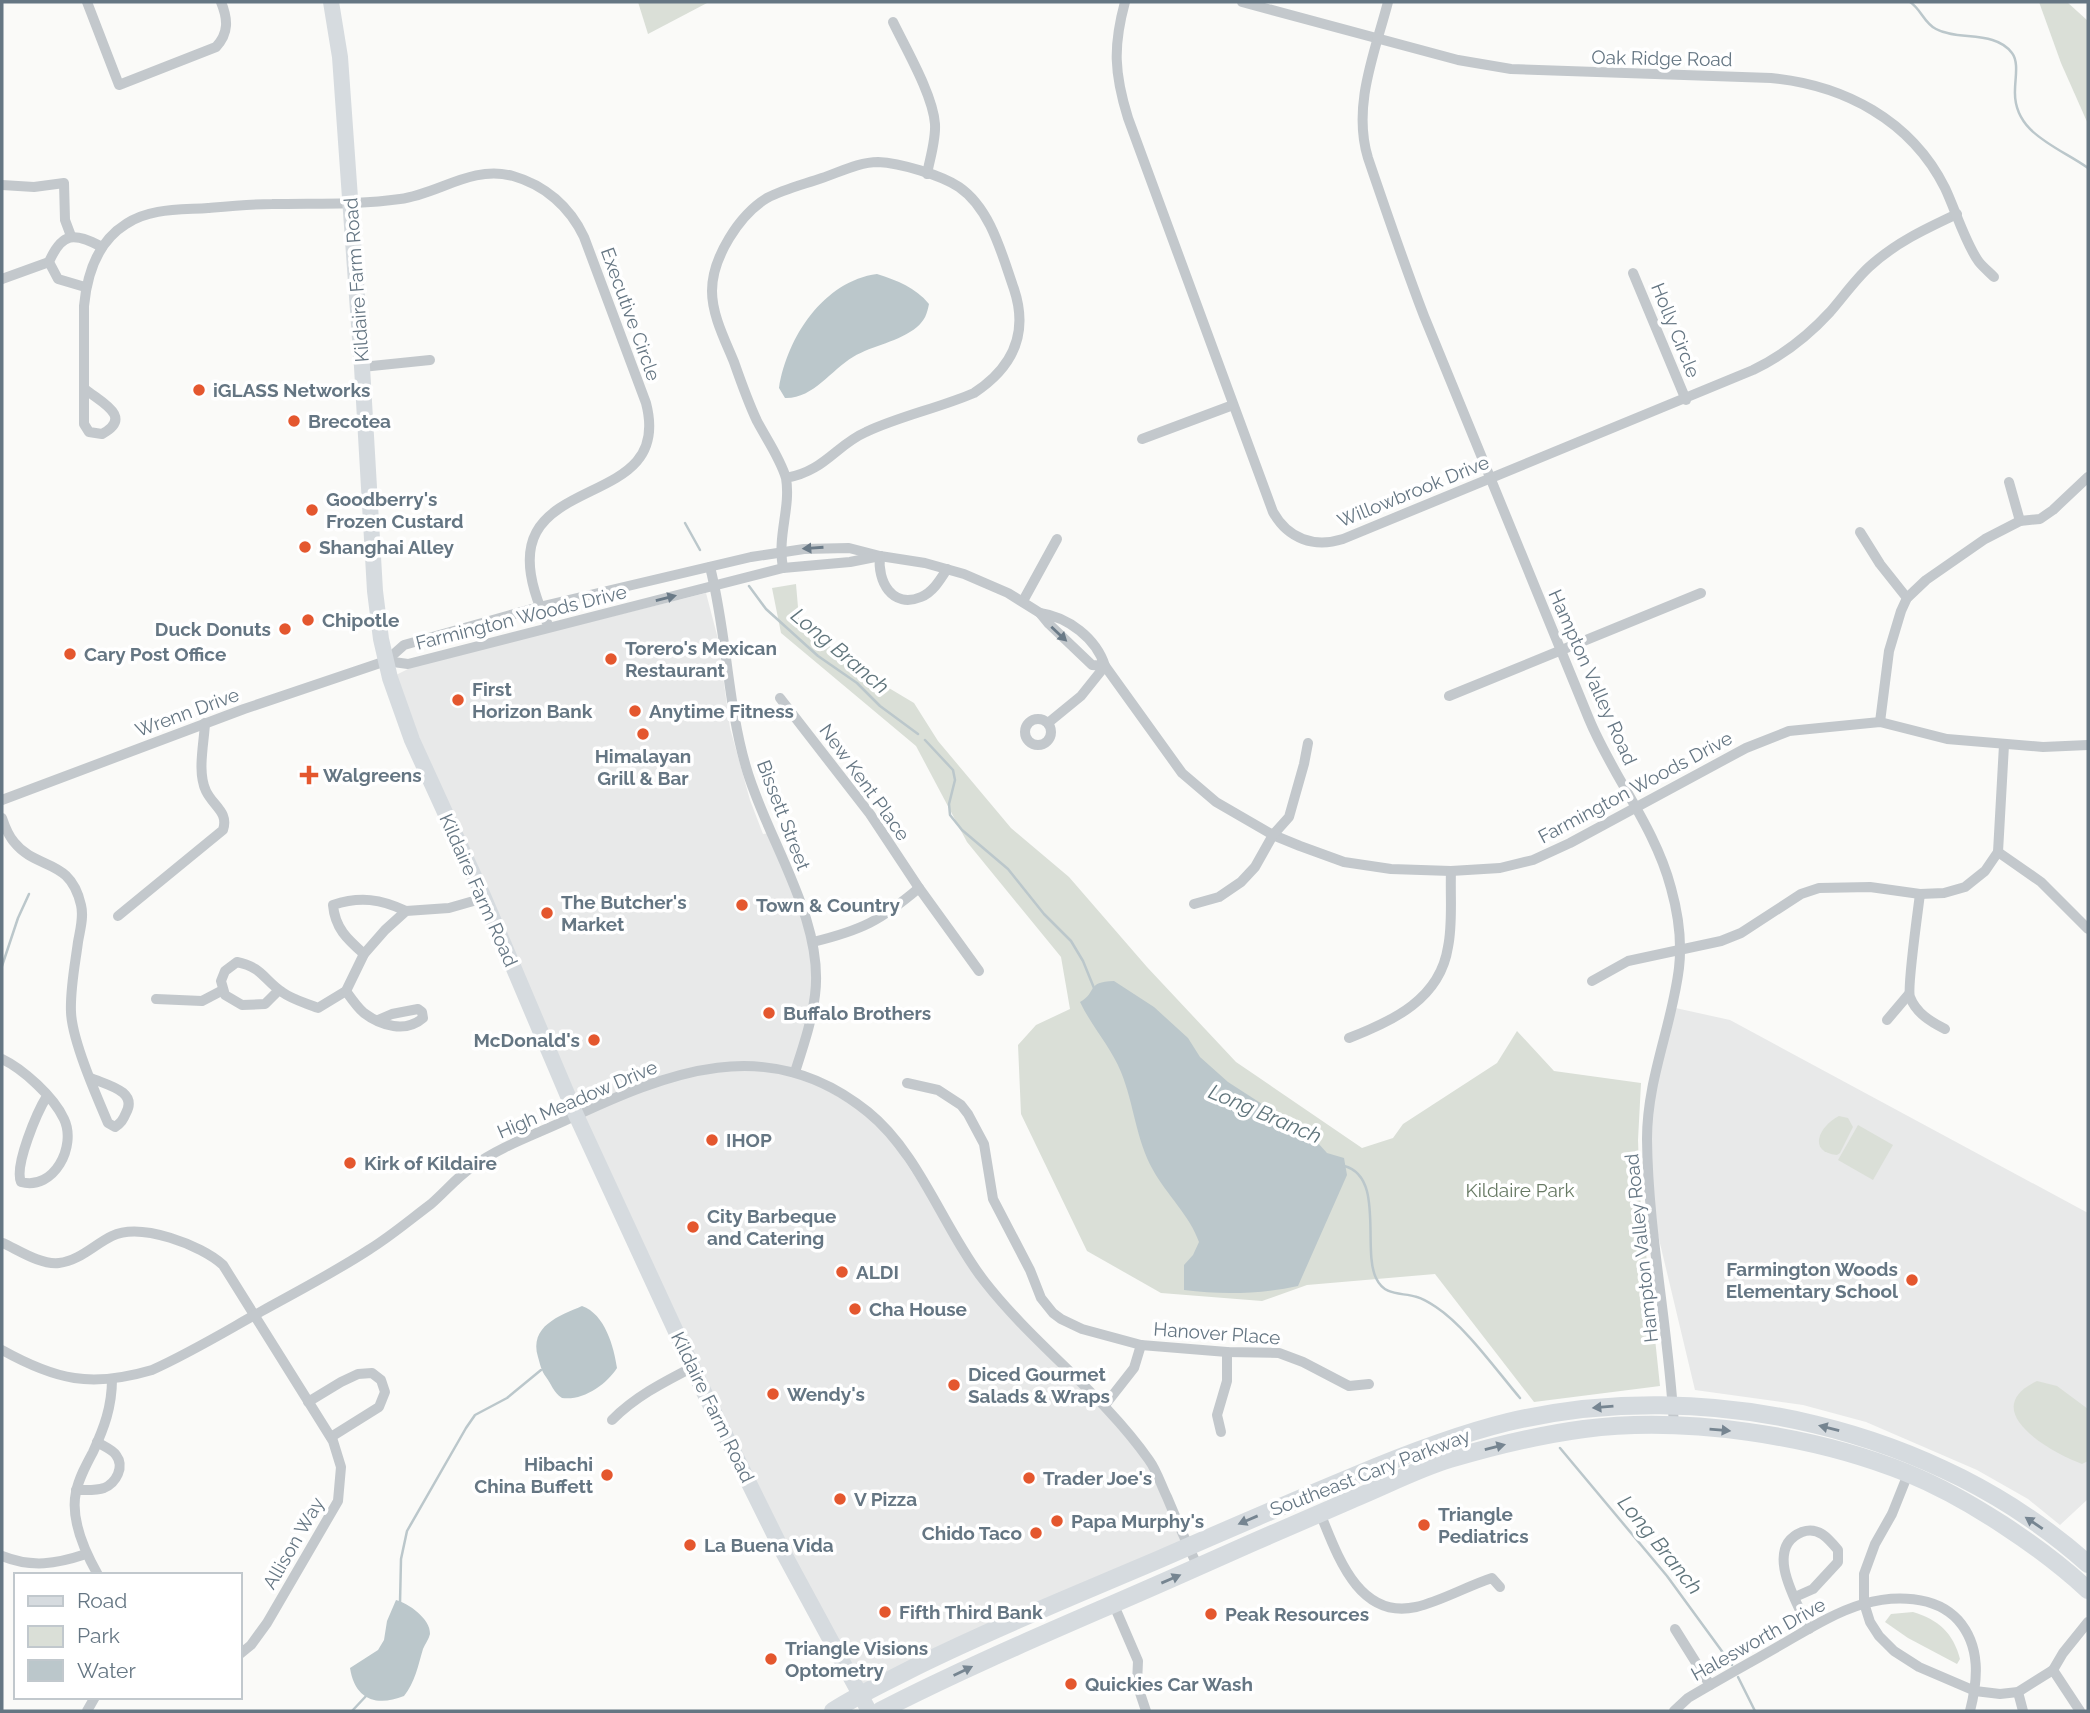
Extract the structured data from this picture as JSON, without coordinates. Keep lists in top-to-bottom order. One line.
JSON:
{"streets":{"main road":["Kildaire Farm Road","Southeast Cary Parkway"],"street":["Oak Ridge Road","Executive Circle","Holly Circle","Willowbrook Drive","Farmington Woods Drive","Hampton Valley Road","Wrenn Drive","New Kent Place","Bissett Street","High Meadow Drive","Hanover Place","Allison Way","Halesworth Drive"]},"crossings":[["Oak Ridge Road","Willowbrook Drive"],["Oak Ridge Road","Hampton Valley Road"],["Kildaire Farm Road","Executive Circle"],["Kildaire Farm Road","Farmington Woods Drive"],["Kildaire Farm Road","Wrenn Drive"],["Kildaire Farm Road","High Meadow Drive"],["Kildaire Farm Road","Southeast Cary Parkway"],["Executive Circle","Farmington Woods Drive"],["Holly Circle","Willowbrook Drive"],["Willowbrook Drive","Hampton Valley Road"],["Farmington Woods Drive","Hampton Valley Road"],["Farmington Woods Drive","Wrenn Drive"],["Farmington Woods Drive","Bissett Street"],["Hampton Valley Road","Southeast Cary Parkway"],["Bissett Street","High Meadow Drive"],["High Meadow Drive","Hanover Place"],["High Meadow Drive","Southeast Cary Parkway"],["High Meadow Drive","Allison Way"]],"water":["Long Branch"],"parks":["Kildaire Park"],"places":{"other":["iGLASS Networks","Brecotea","Goodberry's Frozen Custard","Shanghai Alley","Chipotle","Duck Donuts","Cary Post Office","Torero's Mexican Restaurant","First Horizon Bank","Anytime Fitness","Himalayan Grill & Bar","Town & Country","The Butcher's Market","Buffalo Brothers","McDonald's","IHOP","Kirk of Kildaire","City Barbeque and Catering","ALDI","Farmington Woods Elementary School","Cha House","Diced Gourmet Salads & Wraps","Wendy's","Hibachi China Buffett","Trader Joe's","V Pizza","Papa Murphy's","Triangle Pediatrics","Chido Taco","La Buena Vida","Fifth Third Bank","Peak Resources","Triangle Visions Optometry","Quickies Car Wash"],"health":["Walgreens"]},"legend":["Road","Park","Water"]}
